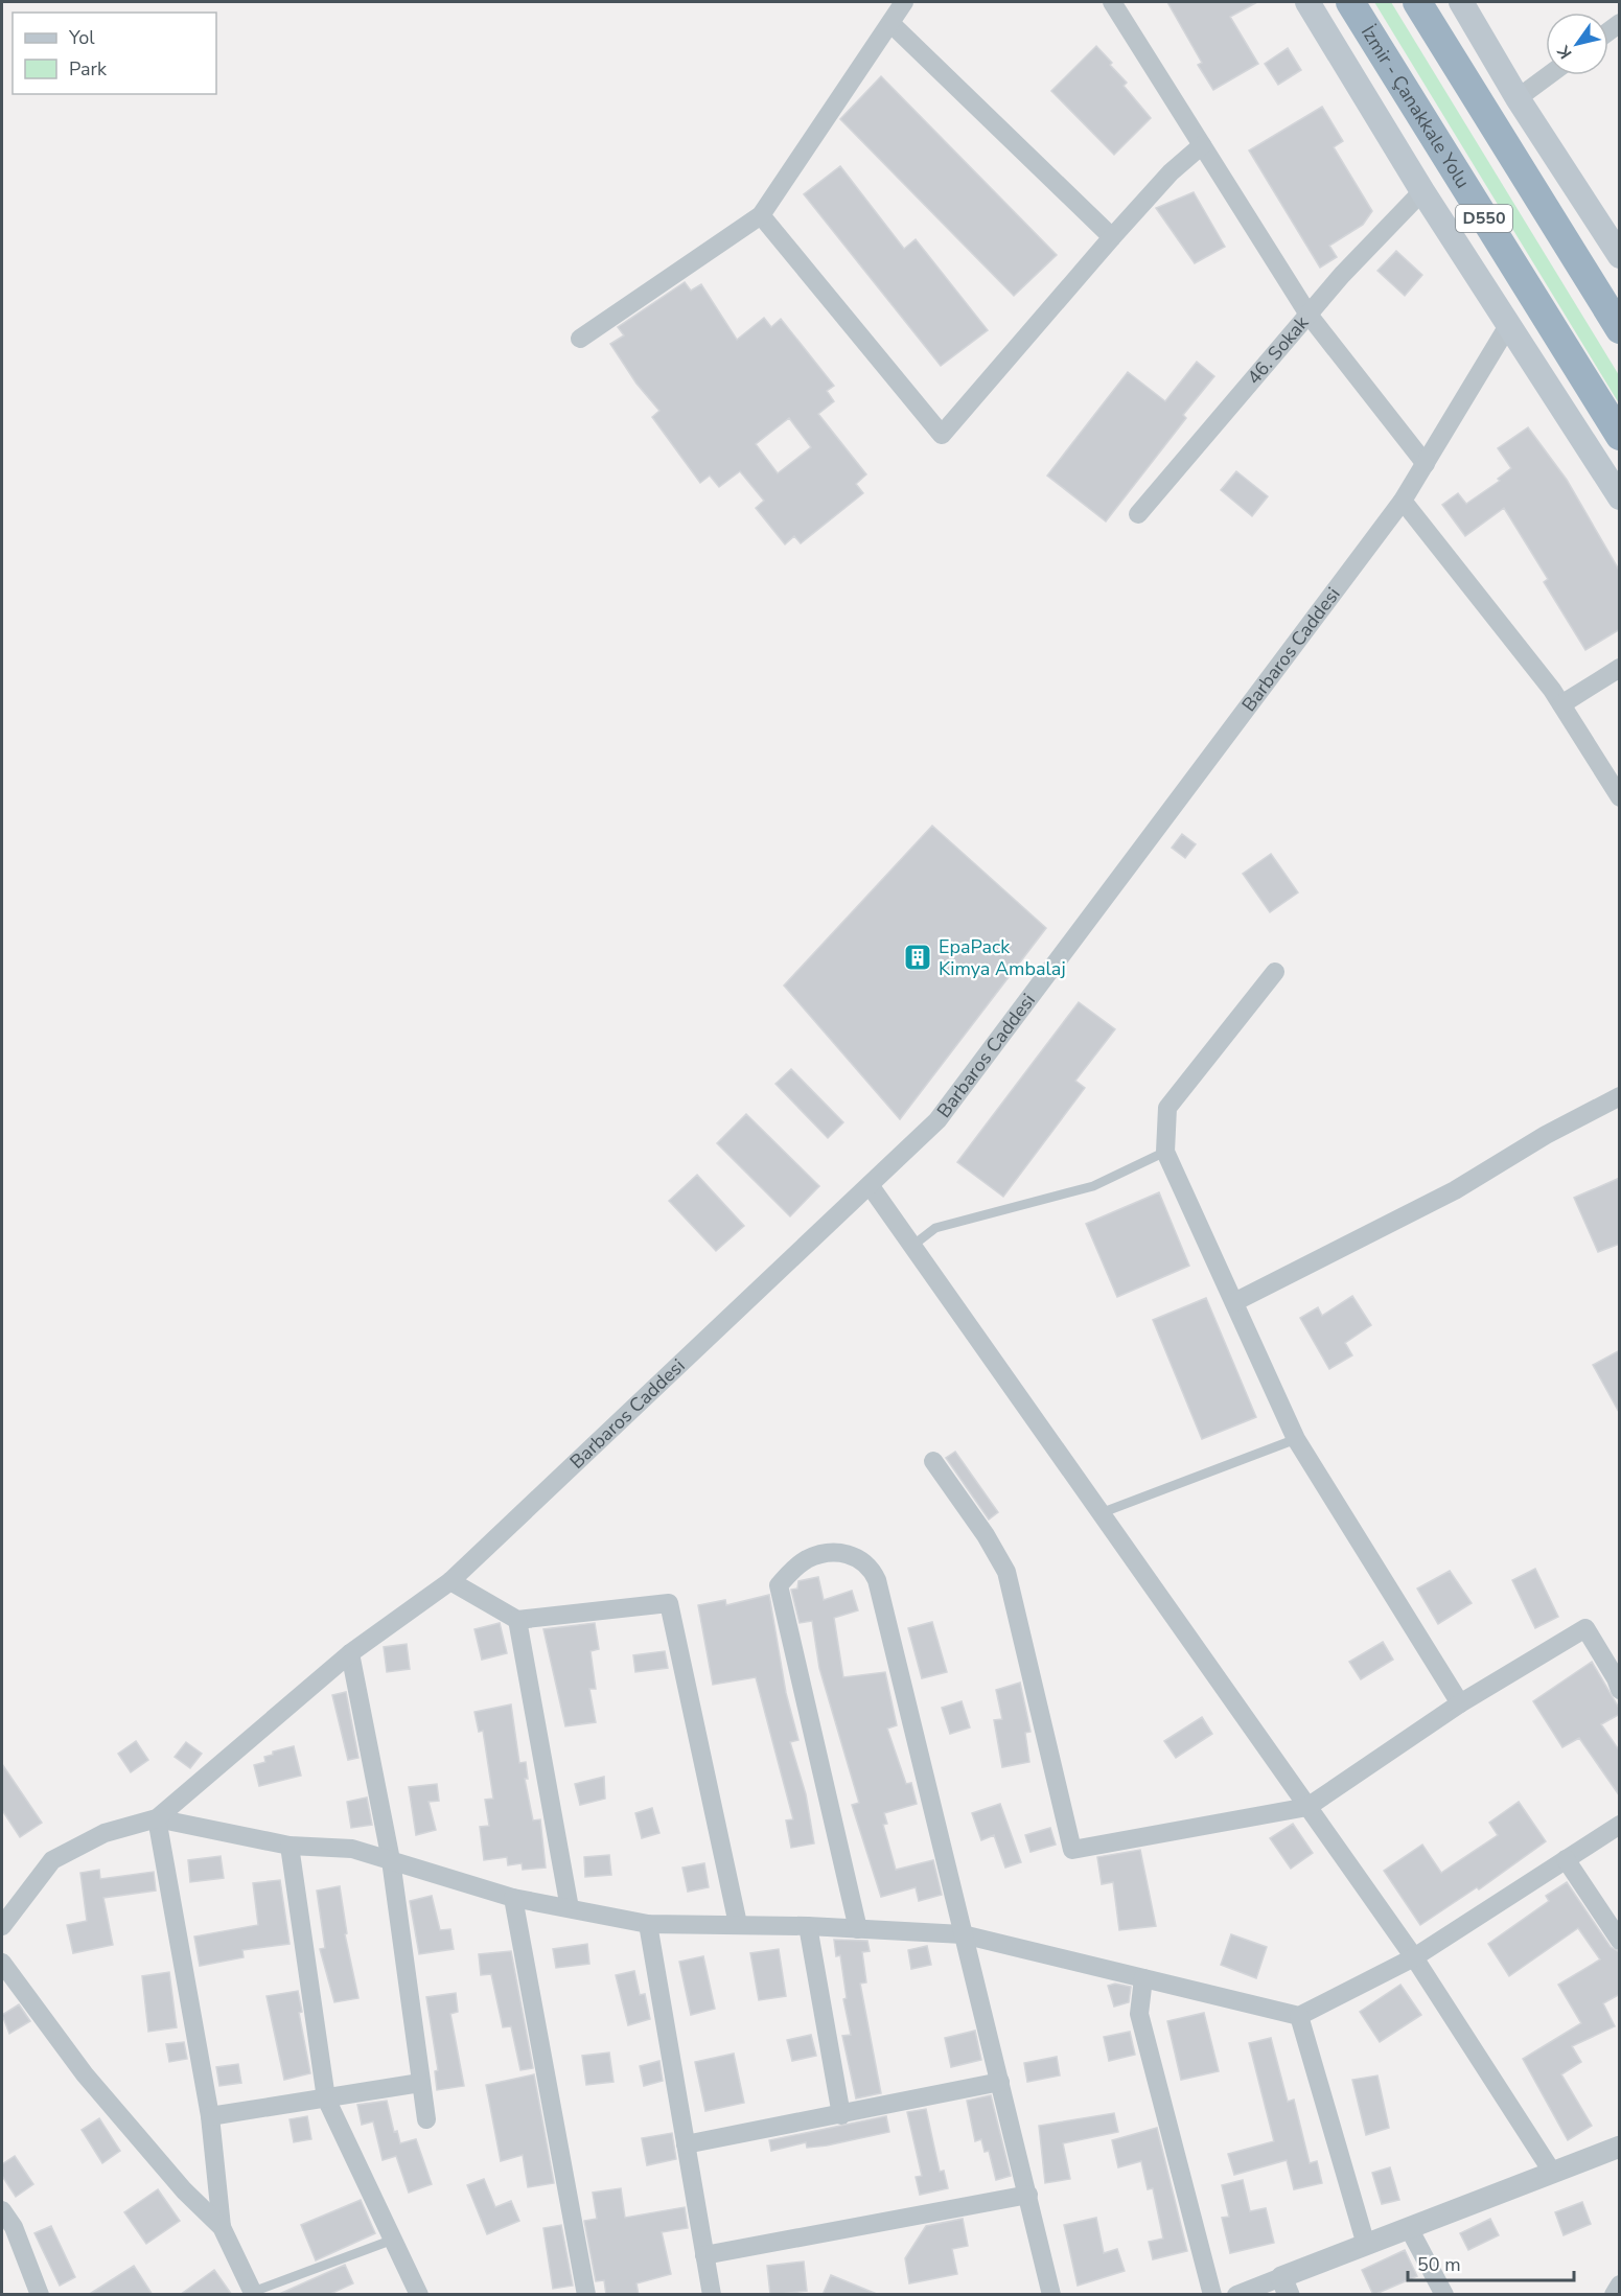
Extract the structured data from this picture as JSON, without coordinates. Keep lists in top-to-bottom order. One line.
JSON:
{"streets":{"highway":["İzmir - Çanakkale Yolu","D550"],"street":["46. Sokak","Barbaros Caddesi"]},"places":{"building":["EpaPack Kimya Ambalaj"]},"legend":["Yol","Park"],"scale_bar":"50 m","north":"bottom left"}
